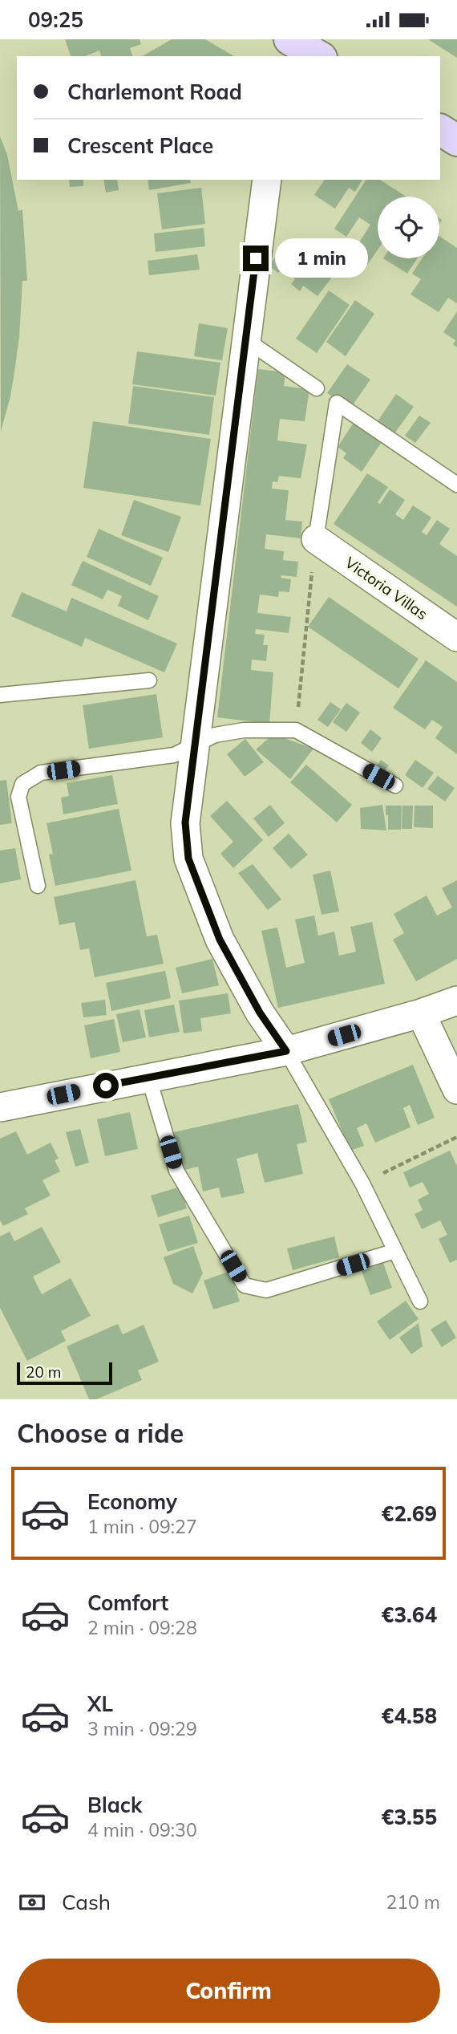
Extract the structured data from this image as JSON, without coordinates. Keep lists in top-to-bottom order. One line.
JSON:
{"streets":{"street":["Victoria Villas"]},"scale_bar":"20 m","page":{"status":"09:25","banner":["Charlemont Road","Crescent Place"],"bubble":"1 min","scale":"20 m","heading":"Choose a ride","list":[{"name":"Economy","note":"1 min · 09:27","value":"€2.69"},{"name":"Comfort","note":"2 min · 09:28","value":"€3.64"},{"name":"XL","note":"3 min · 09:29","value":"€4.58"},{"name":"Black","note":"4 min · 09:30","value":"€3.55"}],"pay":["Cash","210 m"],"buttons":"Confirm"}}
